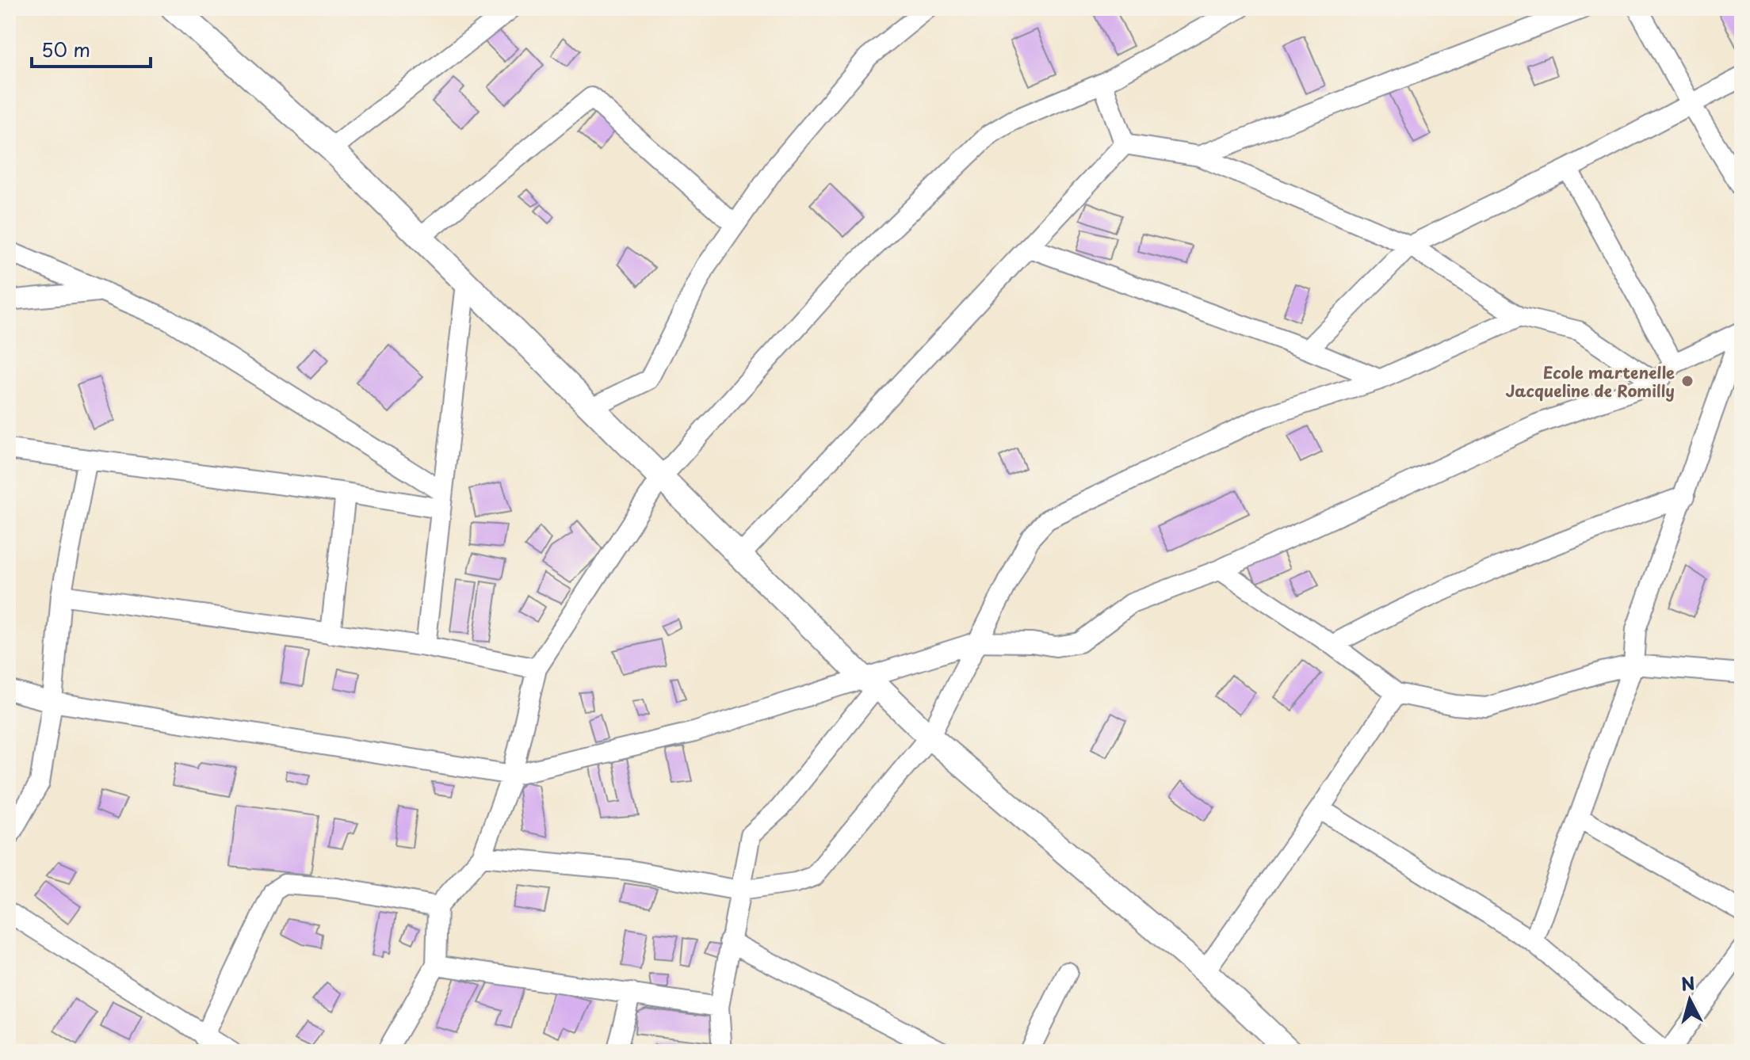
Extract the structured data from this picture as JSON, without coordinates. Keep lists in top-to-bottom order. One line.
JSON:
{"places":["Ecole martenelle Jacqueline de Romilly"],"scale_bar":"50 m","north":"top"}
